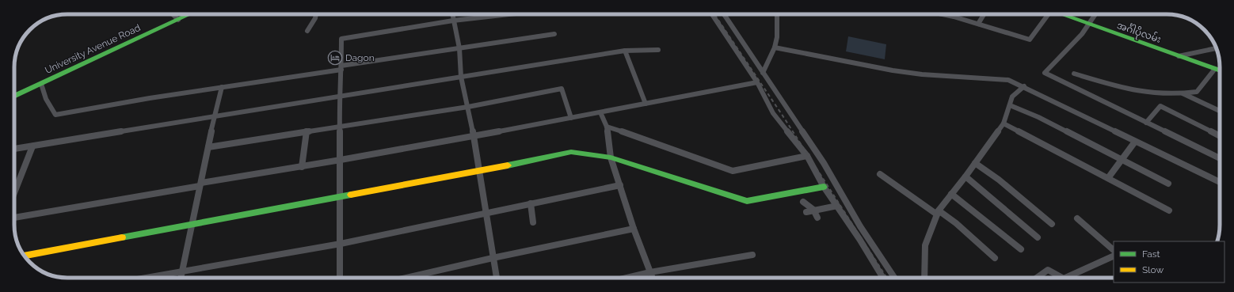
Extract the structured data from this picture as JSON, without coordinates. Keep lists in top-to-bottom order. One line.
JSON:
{"streets":{"street":["အင်္ဂါပိုလမ်း","University Avenue Road"]},"places":{"hotel":["Dagon"]},"legend":["Fast","Slow"]}
